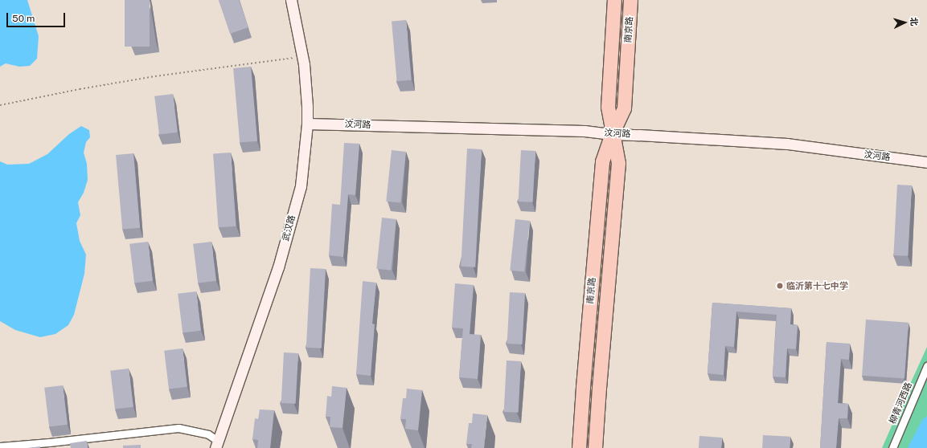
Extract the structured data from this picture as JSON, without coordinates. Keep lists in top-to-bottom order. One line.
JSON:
{"streets":{"highway":["南京路"],"street":["汶河路","武汉路","柳青河西路"]},"crossings":[["南京路","汶河路"],["汶河路","武汉路"]],"places":["临沂第十七中学"],"scale_bar":"50 m","north":"right"}
